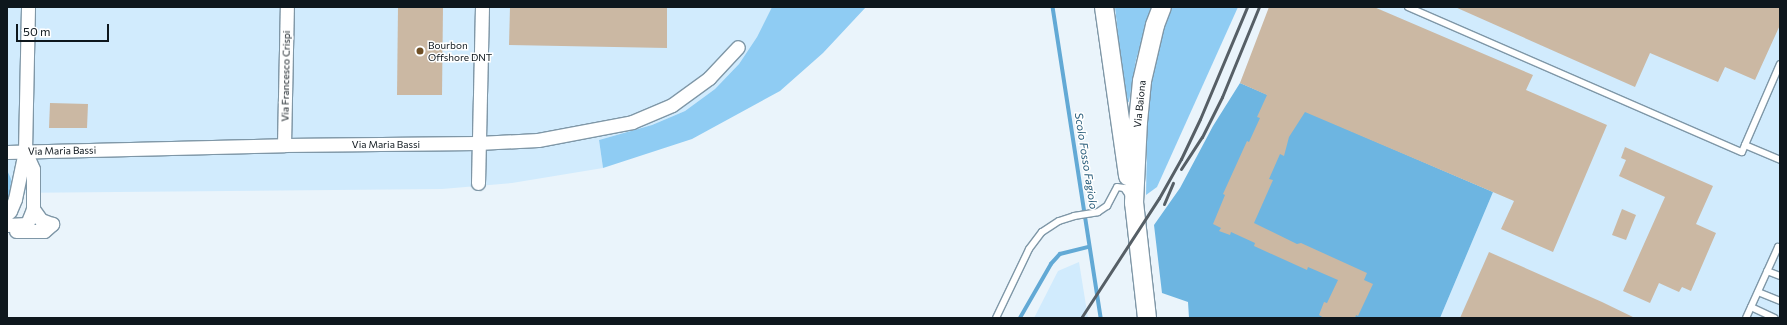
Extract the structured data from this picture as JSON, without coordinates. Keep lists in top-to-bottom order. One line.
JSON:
{"streets":{"main road":["Via Baiona"],"street":["Via Francesco Crispi","Via Maria Bassi"]},"crossings":[["Via Francesco Crispi","Via Maria Bassi"]],"water":["Scolo Fosso Fagiolo"],"places":["Bourbon Offshore DNT"],"scale_bar":"50 m"}
